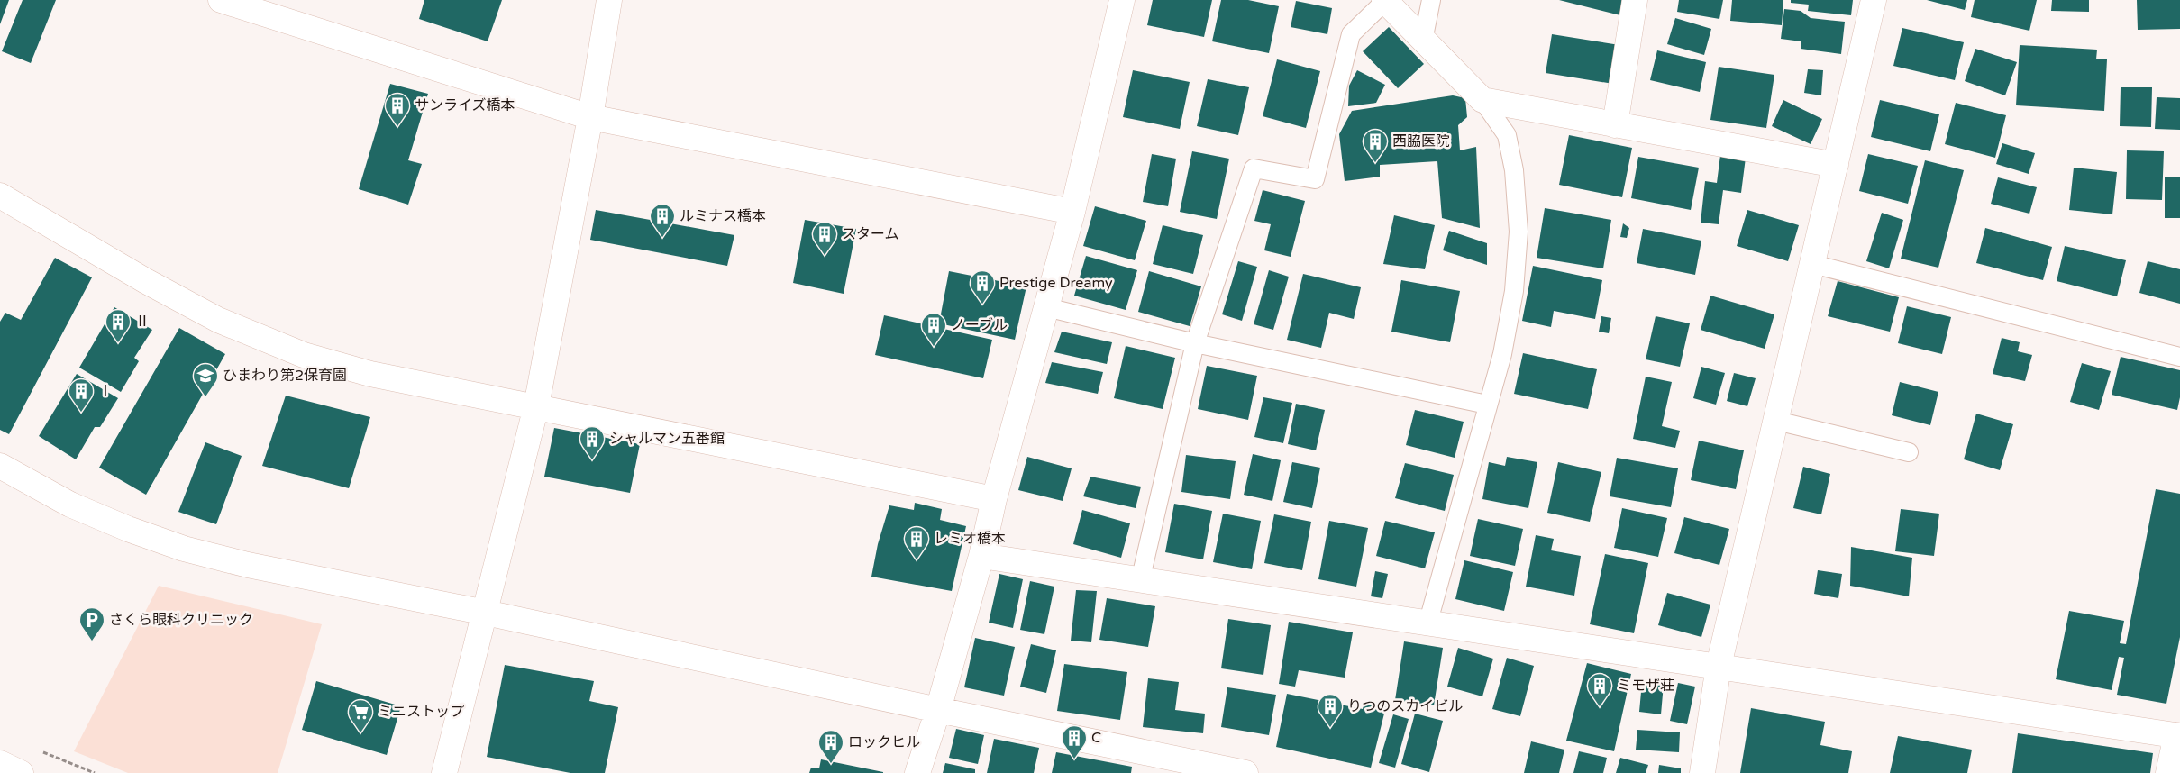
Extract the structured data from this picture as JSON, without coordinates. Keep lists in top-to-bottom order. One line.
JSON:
{"places":{"building":["サンライズ橋本","西脇医院","ルミナス橋本","スターム","Prestige Dreamy","Ⅱ","ノーブル","Ⅰ","シャルマン五番館","レミオ橋本","ミモザ荘","りつのスカイビル","C","ロックヒル"],"school or university":["ひまわり第2保育園"],"parking":["さくら眼科クリニック"],"supermarket":["ミニストップ"]}}
